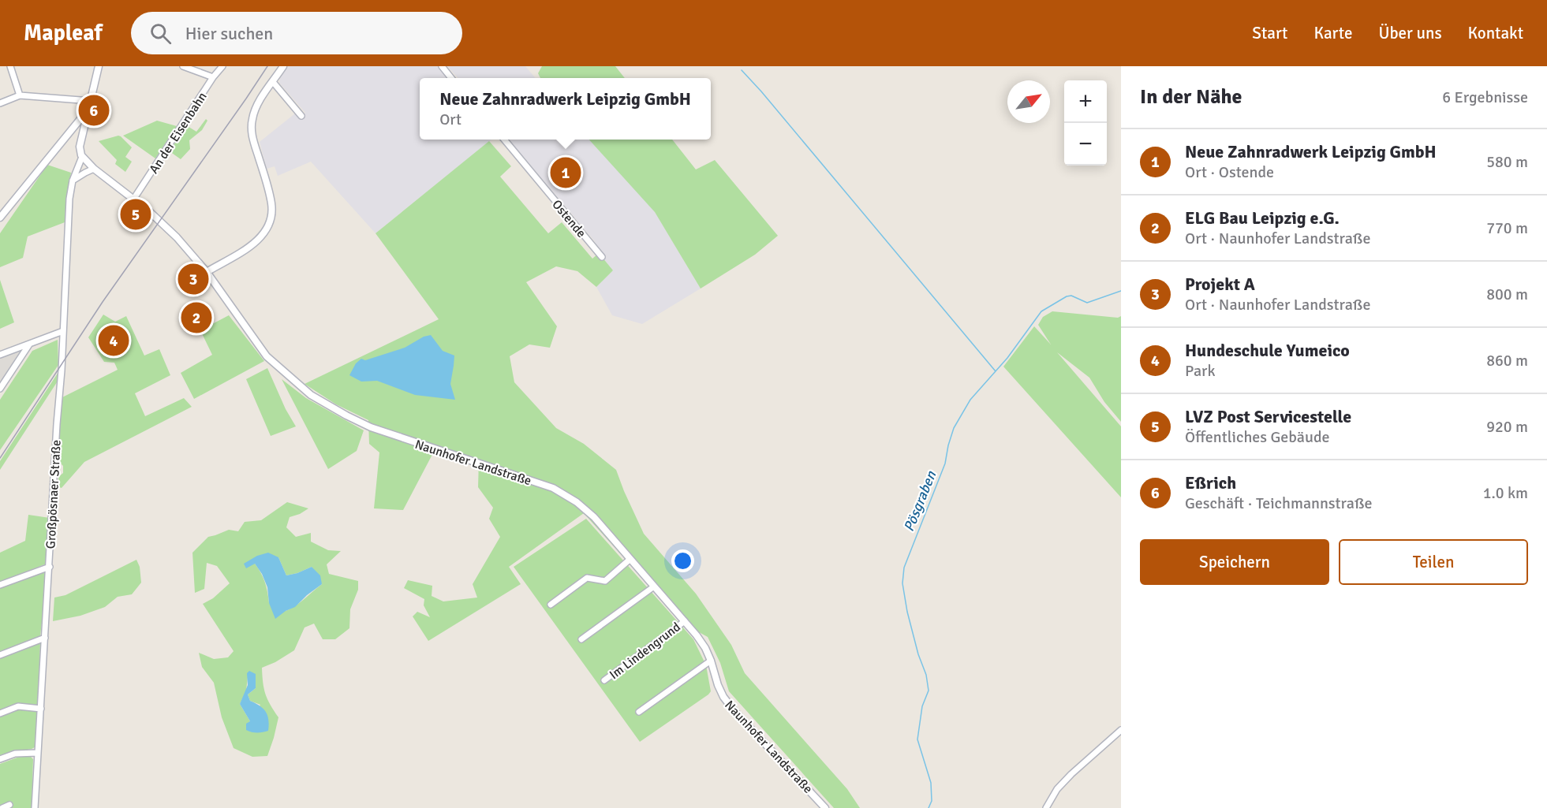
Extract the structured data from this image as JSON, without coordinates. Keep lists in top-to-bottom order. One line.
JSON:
{"streets":{"street":["An der Eisenbahn","Ostende","Naunhofer Landstraße","Großpösnaer Straße","Im Lindengrund"]},"crossings":[["An der Eisenbahn","Naunhofer Landstraße"],["Naunhofer Landstraße","Großpösnaer Straße"],["Naunhofer Landstraße","Im Lindengrund"]],"water":["Pösgraben"],"north":"top right","page":{"header":"Mapleaf","search":"Hier suchen","nav":["Start","Karte","Über uns","Kontakt"],"heading":["In der Nähe","6 Ergebnisse"],"popup":["Neue Zahnradwerk Leipzig GmbH","Ort"],"map_buttons":["+","−"],"pins":["6","1","5","3","2","4"],"list":[{"mark":"1","name":"Neue Zahnradwerk Leipzig GmbH","note":"Ort · Ostende","value":"580 m"},{"mark":"2","name":"ELG Bau Leipzig e.G.","note":"Ort · Naunhofer Landstraße","value":"770 m"},{"mark":"3","name":"Projekt A","note":"Ort · Naunhofer Landstraße","value":"800 m"},{"mark":"4","name":"Hundeschule Yumeico","note":"Park","value":"860 m"},{"mark":"5","name":"LVZ Post Servicestelle","note":"Öffentliches Gebäude","value":"920 m"},{"mark":"6","name":"Eßrich","note":"Geschäft · Teichmannstraße","value":"1.0 km"}],"buttons":["Speichern","Teilen"]}}
